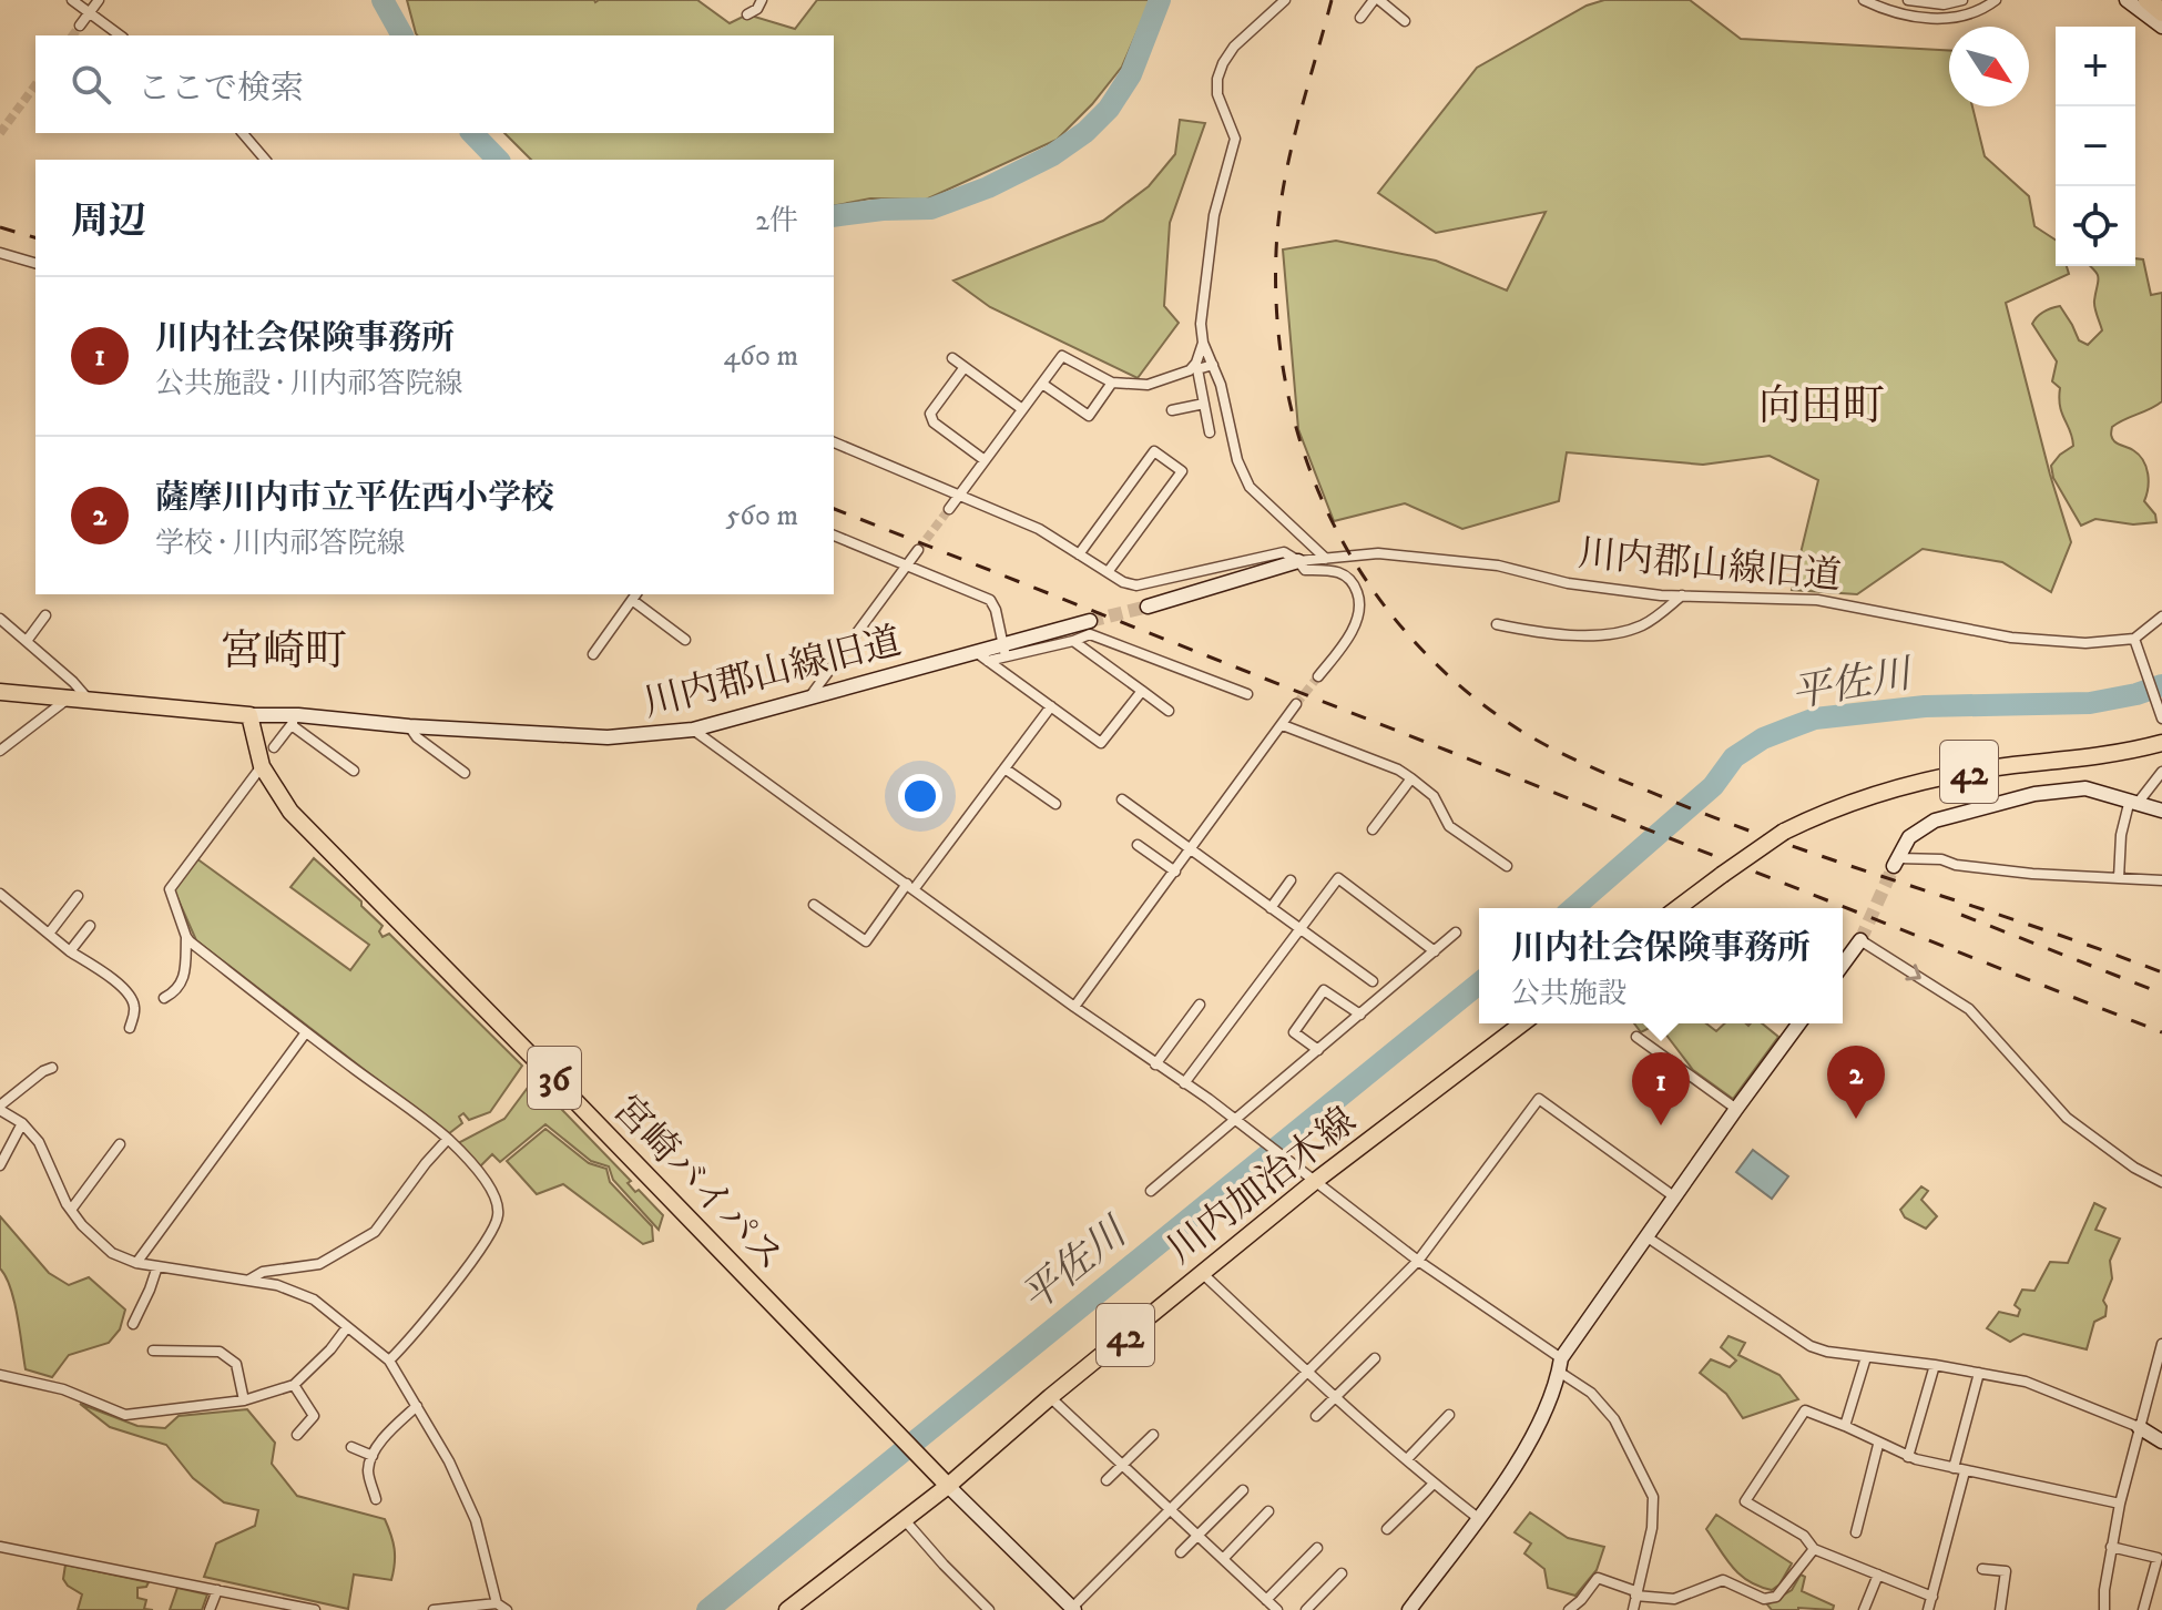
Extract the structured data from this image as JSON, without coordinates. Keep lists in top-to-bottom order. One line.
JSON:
{"streets":{"main road":["42","36","宮崎バイパス","川内加治木線"],"street":["川内郡山線旧道"]},"crossings":[["川内郡山線旧道","宮崎バイパス"],["宮崎バイパス","川内加治木線"]],"districts":["向田町","宮崎町"],"water":["平佐川"],"north":"bottom right","page":{"map_buttons":["+","−"],"search":"ここで検索","heading":["周辺","2件"],"list":[{"mark":"1","name":"川内社会保険事務所","note":"公共施設 · 川内祁答院線","value":"460 m"},{"mark":"2","name":"薩摩川内市立平佐西小学校","note":"学校 · 川内祁答院線","value":"560 m"}],"popup":["川内社会保険事務所","公共施設"],"pins":["2","1"]}}
